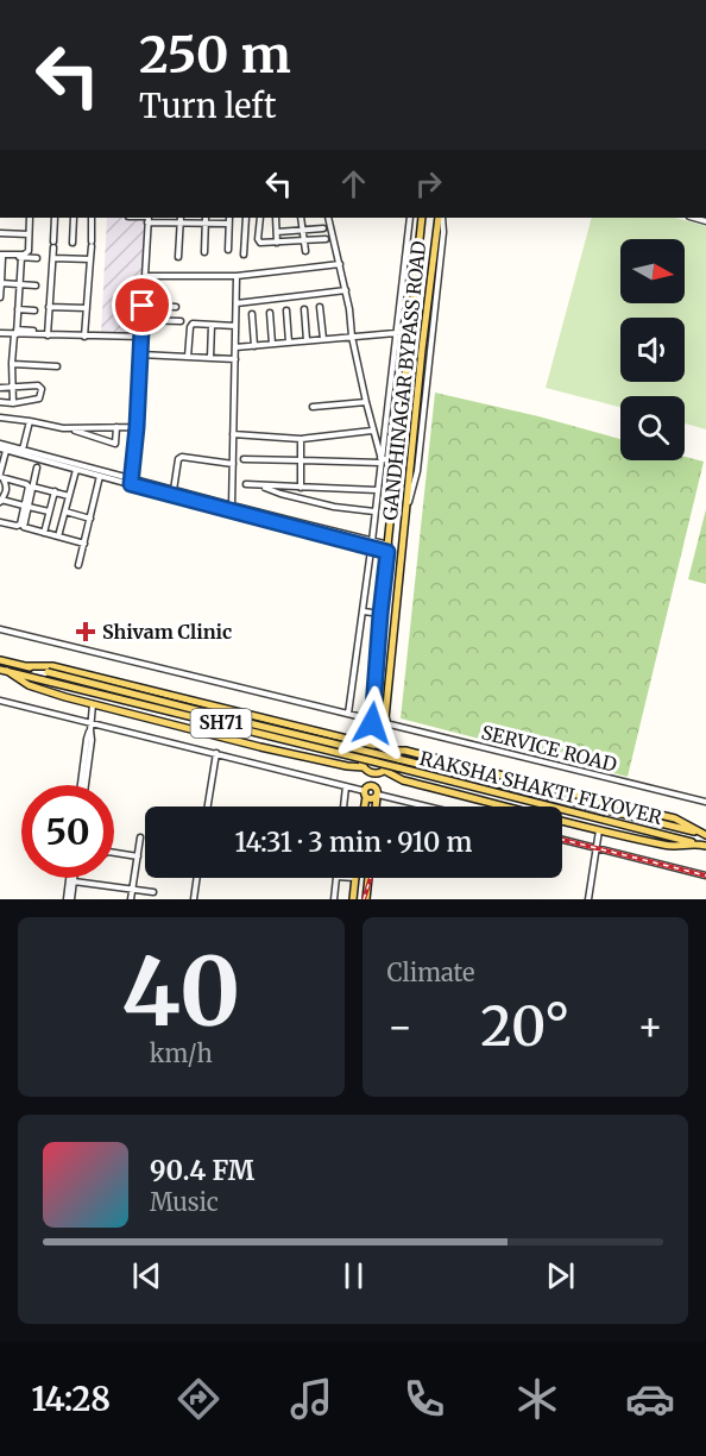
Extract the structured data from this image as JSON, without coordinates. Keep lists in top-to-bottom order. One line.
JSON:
{"streets":{"main road":["GANDHINAGAR BYPASS ROAD","SH71","RAKSHA SHAKTI FLYOVER"],"street":["SERVICE ROAD"]},"crossings":[["GANDHINAGAR BYPASS ROAD","SERVICE ROAD"],["SH71","RAKSHA SHAKTI FLYOVER"]],"places":{"health":["Shivam Clinic"]},"north":"right","page":{"turn":["250 m","Turn left"],"limit":"50","trip":"14:31 · 3 min · 910 m","tile":[["40","km/h"],"Climate"],"heat":["−","20°","+"],"song":["90.4 FM","Music"],"tabs":"14:28"}}
